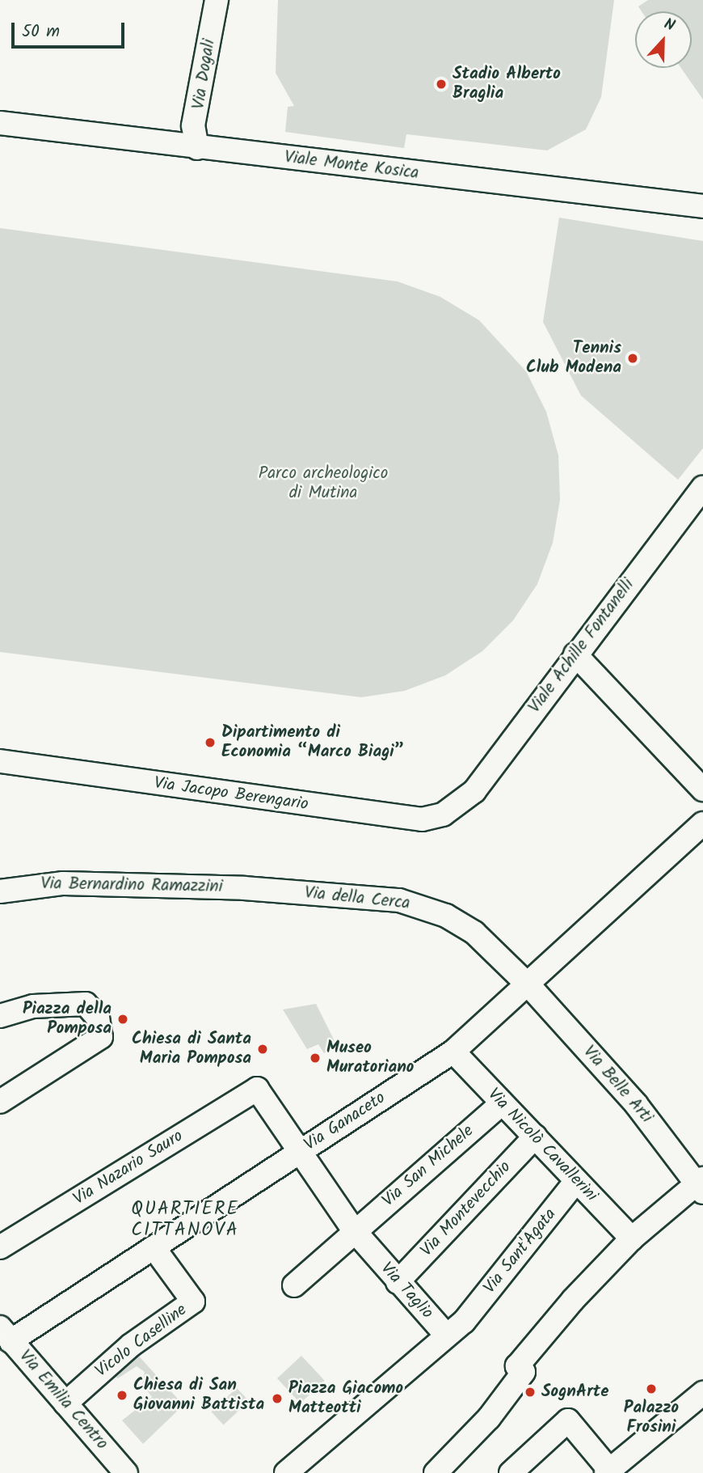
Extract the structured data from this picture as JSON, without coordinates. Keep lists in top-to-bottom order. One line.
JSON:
{"streets":{"street":["Via Dogali","Viale Monte Kosica","Viale Achille Fontanelli","Via Jacopo Berengario","Via Bernardino Ramazzini","Via della Cerca","Via Belle Arti","Via Ganaceto","Via Nicolò Cavallerini","Via San Michele","Via Nazario Sauro","Via Montevecchio","Via Sant'Agata","Via Taglio","Vicolo Caselline","Via Emilia Centro"]},"crossings":[["Via Dogali","Viale Monte Kosica"],["Viale Achille Fontanelli","Via Jacopo Berengario"],["Via Bernardino Ramazzini","Via della Cerca"],["Via della Cerca","Via Belle Arti"],["Via della Cerca","Via Ganaceto"],["Via Belle Arti","Via Ganaceto"],["Via Ganaceto","Via Nicolò Cavallerini"],["Via Ganaceto","Via Taglio"],["Via Ganaceto","Vicolo Caselline"],["Via Ganaceto","Via Emilia Centro"],["Via Nicolò Cavallerini","Via San Michele"],["Via Nicolò Cavallerini","Via Montevecchio"],["Via Nicolò Cavallerini","Via Sant'Agata"],["Via San Michele","Via Taglio"],["Via Nazario Sauro","Via Taglio"],["Via Montevecchio","Via Taglio"],["Via Sant'Agata","Via Taglio"],["Vicolo Caselline","Via Emilia Centro"]],"districts":["QUARTIERE CITTANOVA"],"parks":["Parco archeologico di Mutina"],"places":["Stadio Alberto Braglia","Tennis Club Modena","Dipartimento di Economia “Marco Biagi”","Piazza della Pomposa","Chiesa di Santa Maria Pomposa","Museo Muratoriano","Palazzo Frosini","SognArte","Chiesa di San Giovanni Battista","Piazza Giacomo Matteotti"],"scale_bar":"50 m","north":"top"}
